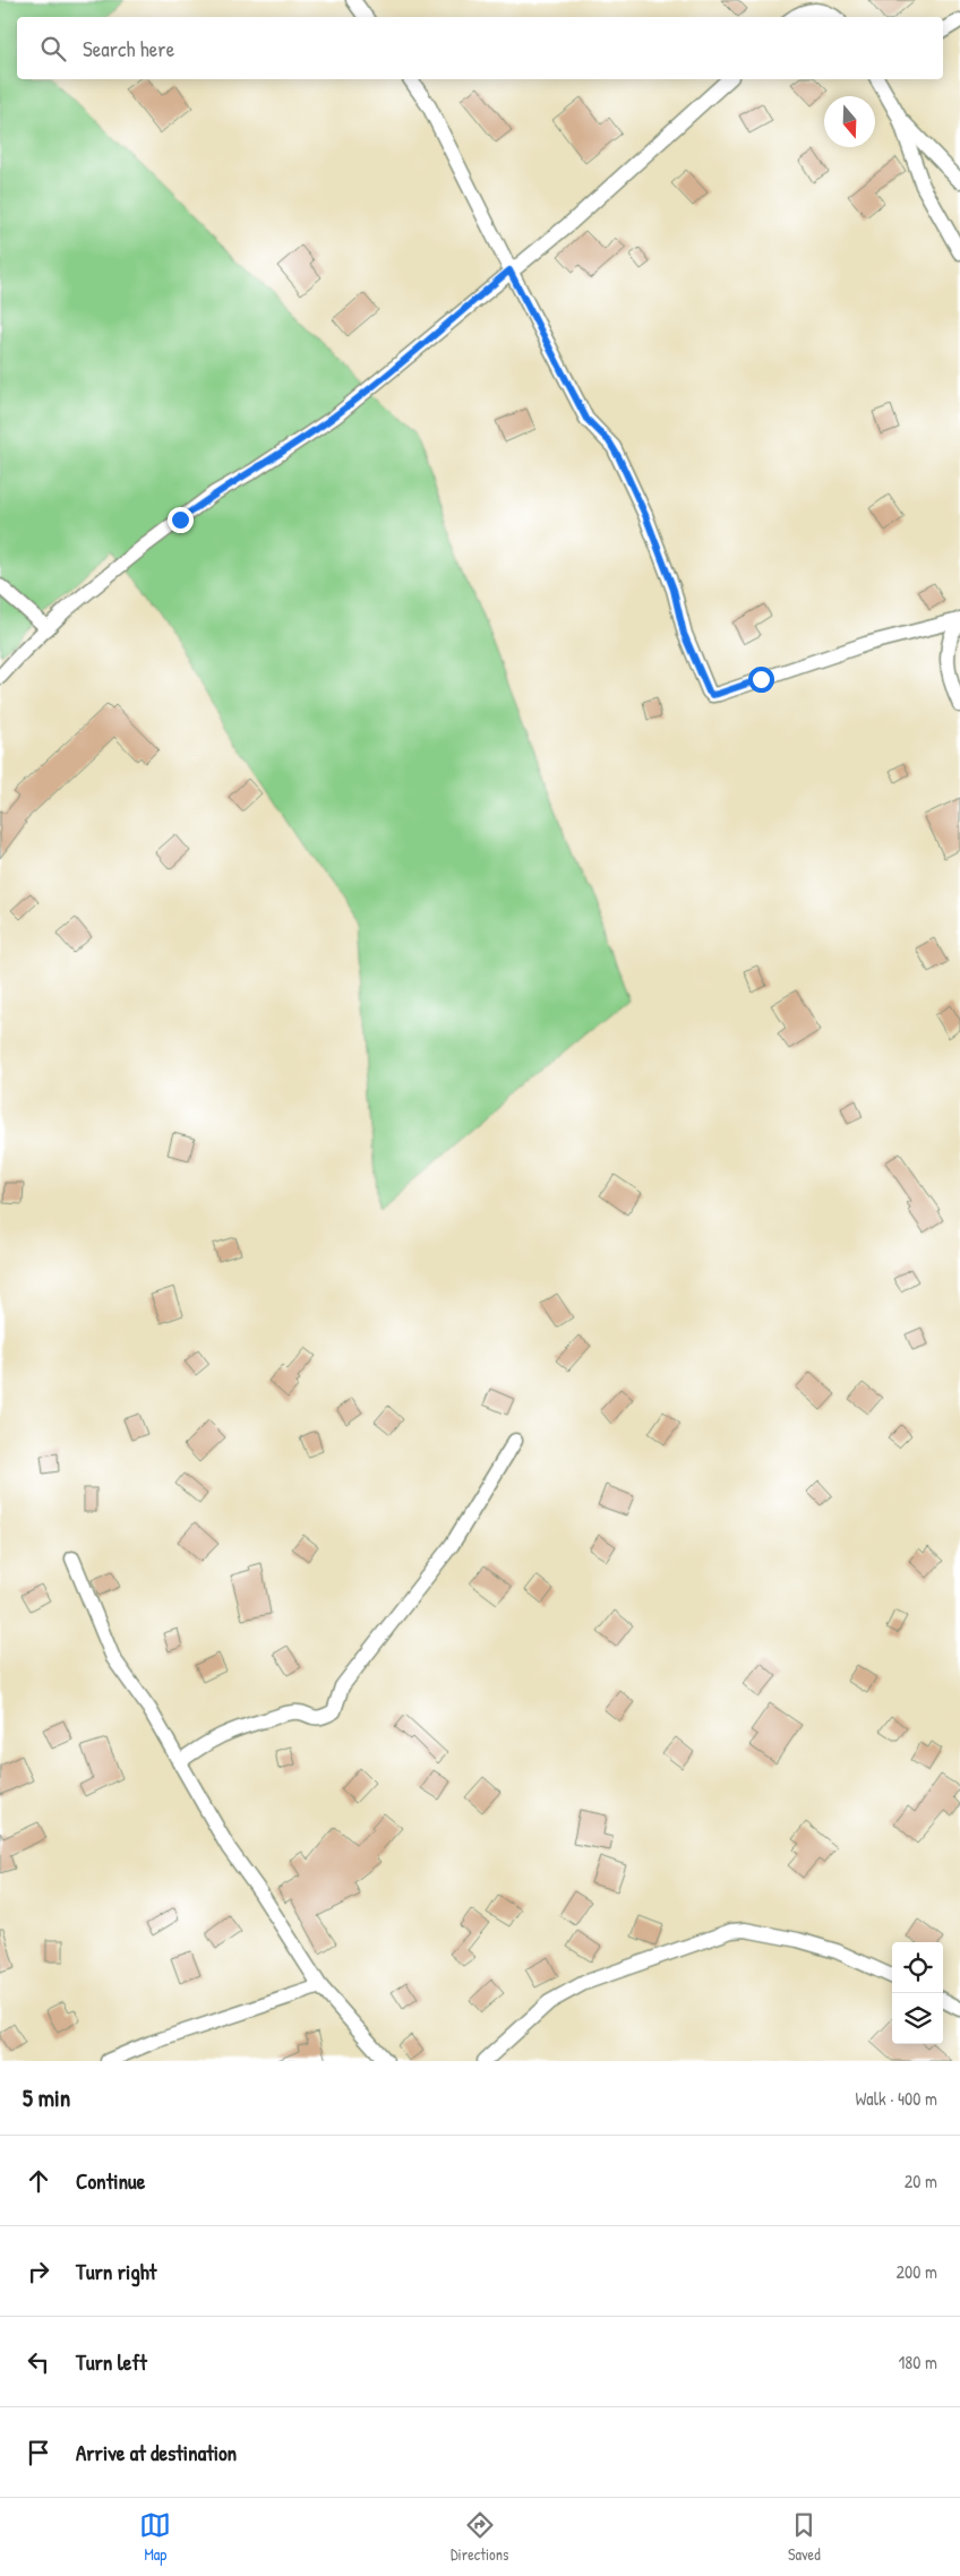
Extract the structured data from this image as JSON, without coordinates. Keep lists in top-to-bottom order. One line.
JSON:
{"north":"bottom","page":{"search":"Search here","heading":["5 min","Walk · 400 m"],"list":[["Continue","20 m"],["Turn right","200 m"],["Turn left","180 m"],"Arrive at destination"],"nav":["Map","Directions","Saved"]}}
